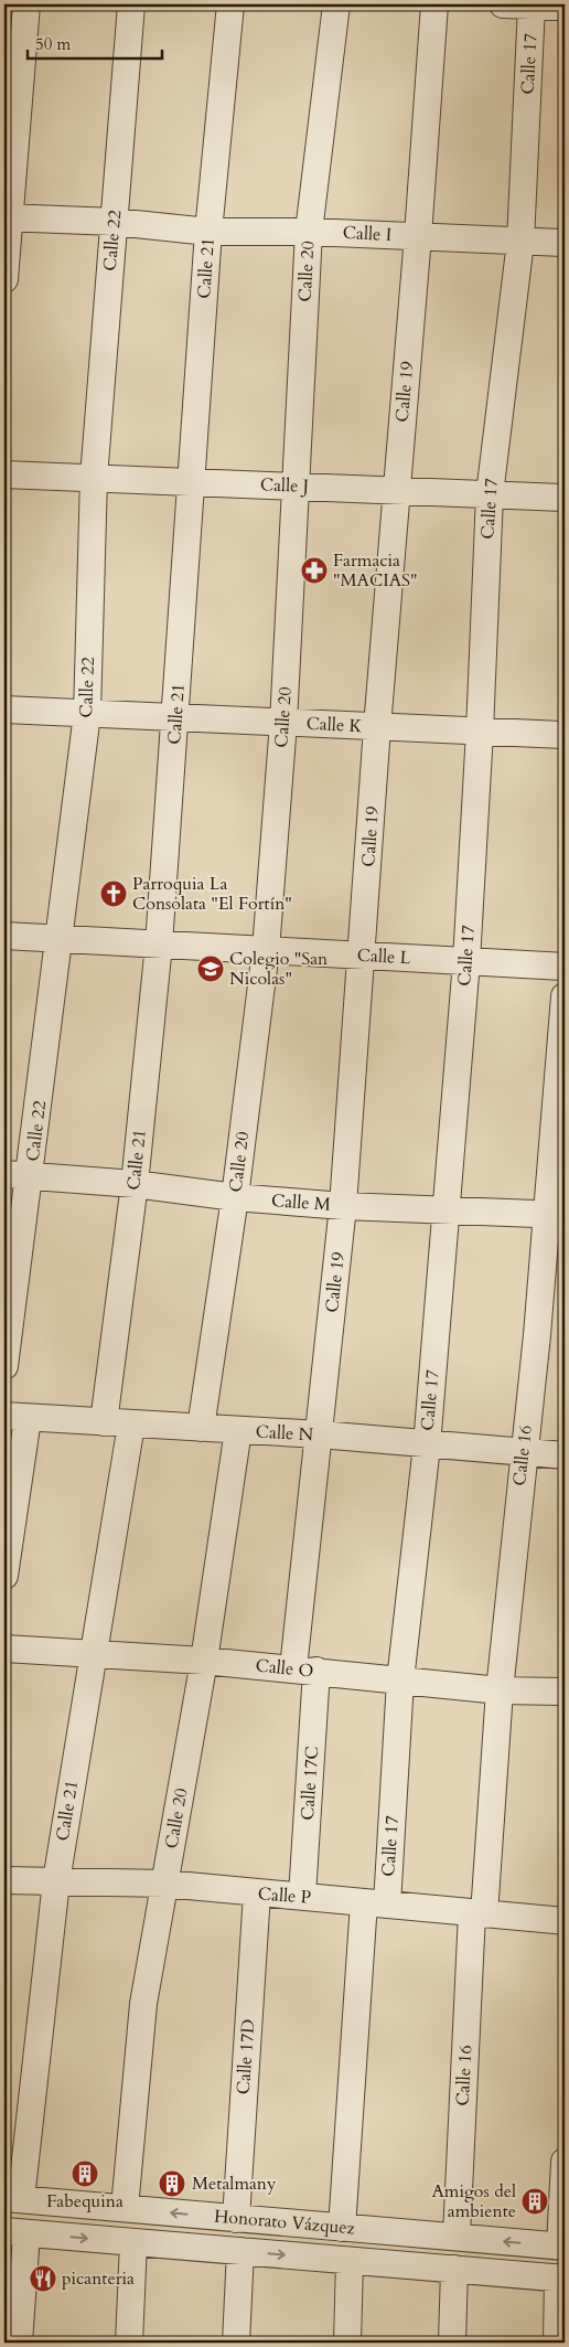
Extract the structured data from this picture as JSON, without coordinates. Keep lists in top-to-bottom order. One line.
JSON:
{"streets":{"street":["Calle 17","Calle I","Calle 22","Calle 21","Calle 20","Calle 19","Calle J","Calle K","Calle L","Calle M","Calle N","Calle 16","Calle O","Calle 17C","Calle P","Calle 17D","Honorato Vázquez"]},"crossings":[["Calle 17","Calle I"],["Calle 17","Calle J"],["Calle 17","Calle K"],["Calle 17","Calle L"],["Calle 17","Calle M"],["Calle 17","Calle N"],["Calle 17","Calle O"],["Calle 17","Calle P"],["Calle 17","Honorato Vázquez"],["Calle I","Calle 22"],["Calle I","Calle 21"],["Calle I","Calle 20"],["Calle I","Calle 19"],["Calle 22","Calle J"],["Calle 22","Calle K"],["Calle 22","Calle L"],["Calle 22","Calle M"],["Calle 21","Calle J"],["Calle 21","Calle K"],["Calle 21","Calle L"],["Calle 21","Calle M"],["Calle 21","Calle N"],["Calle 21","Calle O"],["Calle 21","Calle P"],["Calle 21","Honorato Vázquez"],["Calle 20","Calle J"],["Calle 20","Calle K"],["Calle 20","Calle L"],["Calle 20","Calle M"],["Calle 20","Calle N"],["Calle 20","Calle O"],["Calle 20","Calle P"],["Calle 20","Honorato Vázquez"],["Calle 19","Calle J"],["Calle 19","Calle K"],["Calle 19","Calle L"],["Calle 19","Calle M"],["Calle 19","Calle N"],["Calle 19","Calle O"],["Calle 19","Calle 17C"],["Calle M","Calle 16"],["Calle N","Calle 16"],["Calle 16","Calle O"],["Calle 16","Calle P"],["Calle 16","Honorato Vázquez"],["Calle O","Calle 17C"],["Calle 17C","Calle P"],["Calle P","Calle 17D"],["Calle 17D","Honorato Vázquez"]],"places":{"pharmacy":["Farmacia \"MACIAS\""],"church":["Parroquia La Consolata \"El Fortín\""],"school or university":["Colegio \"San Nicolas\""],"building":["Fabequina","Metalmany","Amigos del ambiente"],"restaurant":["picanteria"]},"scale_bar":"50 m"}
